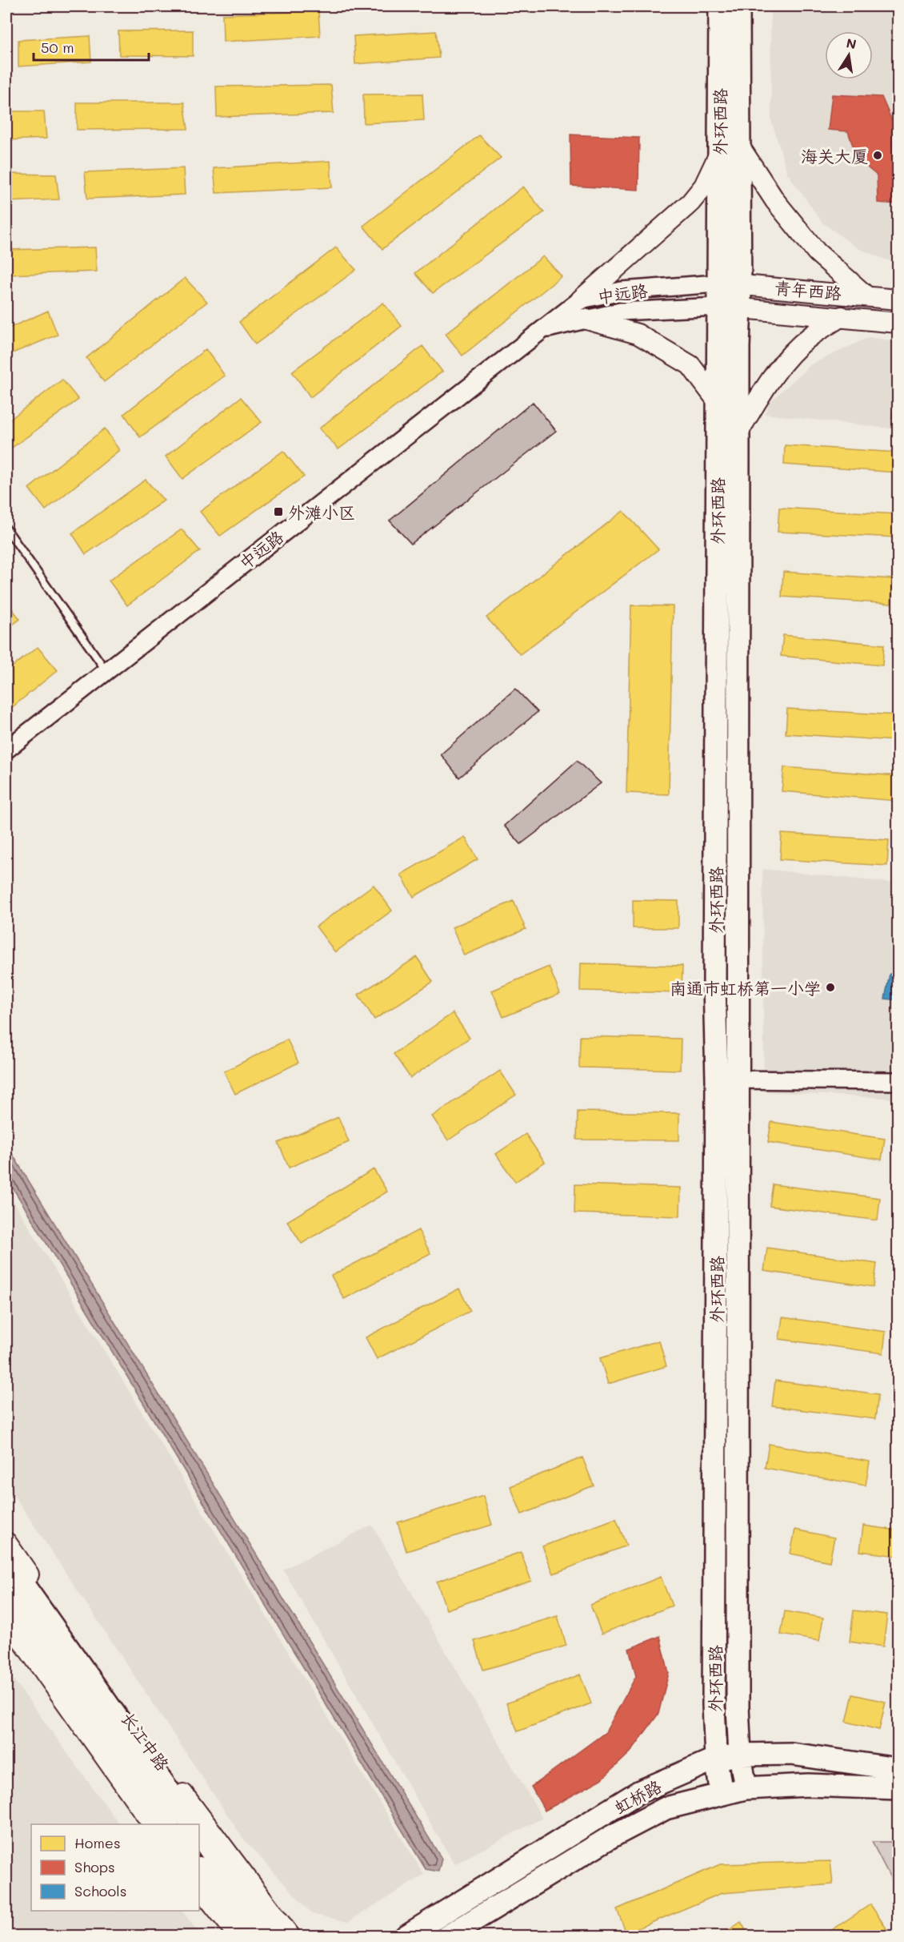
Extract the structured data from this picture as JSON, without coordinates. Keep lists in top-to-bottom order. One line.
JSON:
{"streets":{"highway":["长江中路"],"main road":["外环西路","青年西路","虹桥路"],"street":["中远路"]},"crossings":[["外环西路","青年西路"],["外环西路","中远路"],["外环西路","虹桥路"],["青年西路","中远路"]],"places":{"other":["海关大厦","南通市虹桥第一小学"],"transit":["外滩小区"]},"legend":["Homes","Shops","Schools"],"scale_bar":"50 m","north":"top"}
